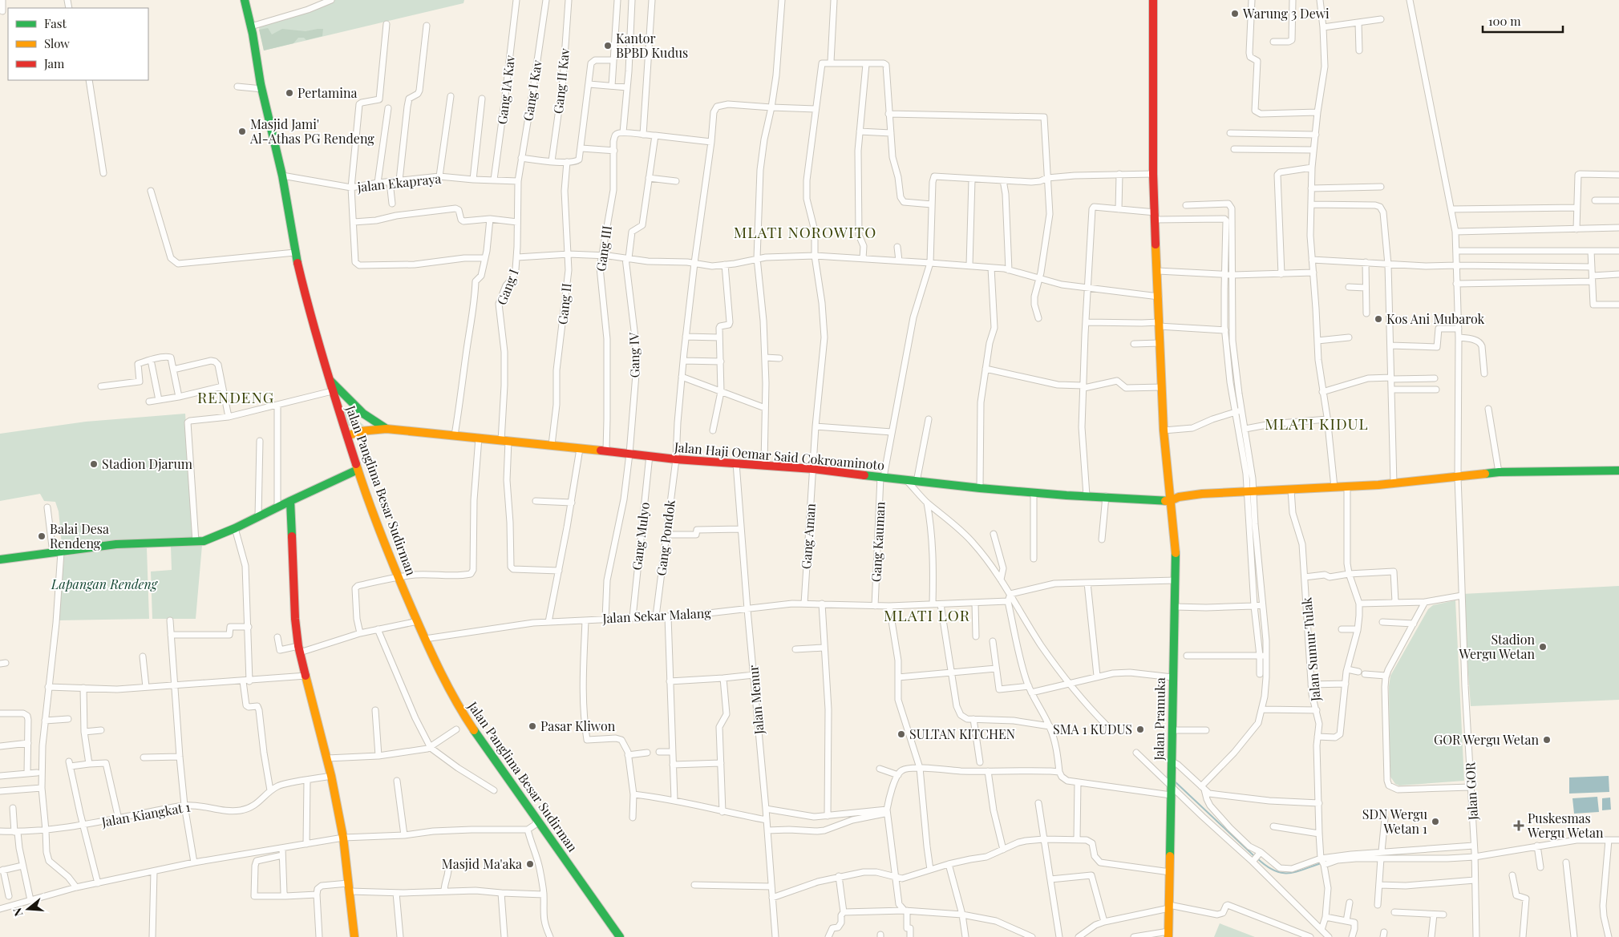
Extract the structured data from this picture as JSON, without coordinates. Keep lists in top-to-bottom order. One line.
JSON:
{"streets":{"main road":["Jalan Haji Oemar Said Cokroaminoto","Jalan Panglima Besar Sudirman","Jalan Pramuka"],"street":["Gang II Kav","Gang IA Kav","Gang I Kav","jalan Ekapraya","Gang III","Gang I","Gang II","Gang IV","Gang Mulyo","Gang Aman","Gang Pondok","Gang Kauman","Jalan Sekar Malang","Jalan Sumur Tulak","Jalan Menur","Jalan GOR","Jalan Kiangkat 1"]},"crossings":[["Gang IA Kav","jalan Ekapraya"],["Gang I Kav","jalan Ekapraya"],["Gang I Kav","Gang I"],["jalan Ekapraya","Gang I"],["jalan Ekapraya","Jalan Panglima Besar Sudirman"],["Gang III","Jalan Haji Oemar Said Cokroaminoto"],["Gang I","Jalan Haji Oemar Said Cokroaminoto"],["Gang II","Jalan Haji Oemar Said Cokroaminoto"],["Gang IV","Jalan Haji Oemar Said Cokroaminoto"],["Gang IV","Jalan Sekar Malang"],["Jalan Haji Oemar Said Cokroaminoto","Gang Mulyo"],["Jalan Haji Oemar Said Cokroaminoto","Gang Aman"],["Jalan Haji Oemar Said Cokroaminoto","Gang Pondok"],["Jalan Haji Oemar Said Cokroaminoto","Gang Kauman"],["Jalan Haji Oemar Said Cokroaminoto","Jalan Menur"],["Jalan Haji Oemar Said Cokroaminoto","Jalan Pramuka"],["Jalan Panglima Besar Sudirman","Jalan Sekar Malang"],["Gang Mulyo","Jalan Sekar Malang"],["Gang Aman","Jalan Sekar Malang"],["Gang Pondok","Jalan Sekar Malang"],["Gang Kauman","Jalan Sekar Malang"],["Jalan Sekar Malang","Jalan Menur"]],"districts":["MLATI NOROWITO","RENDENG","MLATI KIDUL","MLATI LOR"],"parks":["Lapangan Rendeng"],"places":{"other":["Warung 3 Dewi","Kantor BPBD Kudus","Pertamina","Masjid Jami' Al-Athas PG Rendeng","Kos Ani Mubarok","Stadion Djarum","Balai Desa Rendeng","Stadion Wergu Wetan","Pasar Kliwon","SMA 1 KUDUS","SULTAN KITCHEN","GOR Wergu Wetan","SDN Wergu Wetan 1","Masjid Ma'aka"],"health":["Puskesmas Wergu Wetan"]},"legend":["Fast","Slow","Jam"],"scale_bar":"100 m","north":"left"}
